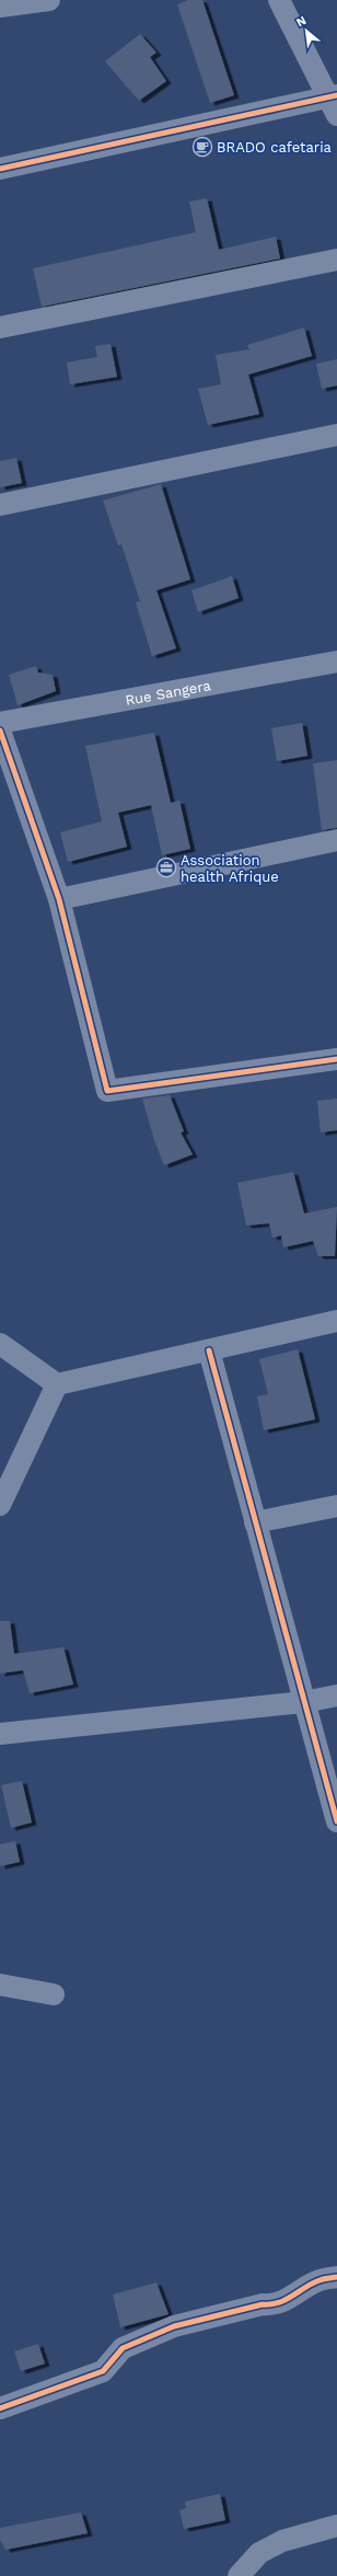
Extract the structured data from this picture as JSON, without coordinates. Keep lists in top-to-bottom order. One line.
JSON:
{"streets":{"street":["Rue Sangera"]},"places":{"cafe":["BRADO cafetaria"],"office":["Association health Afrique"]},"north":"top left"}
